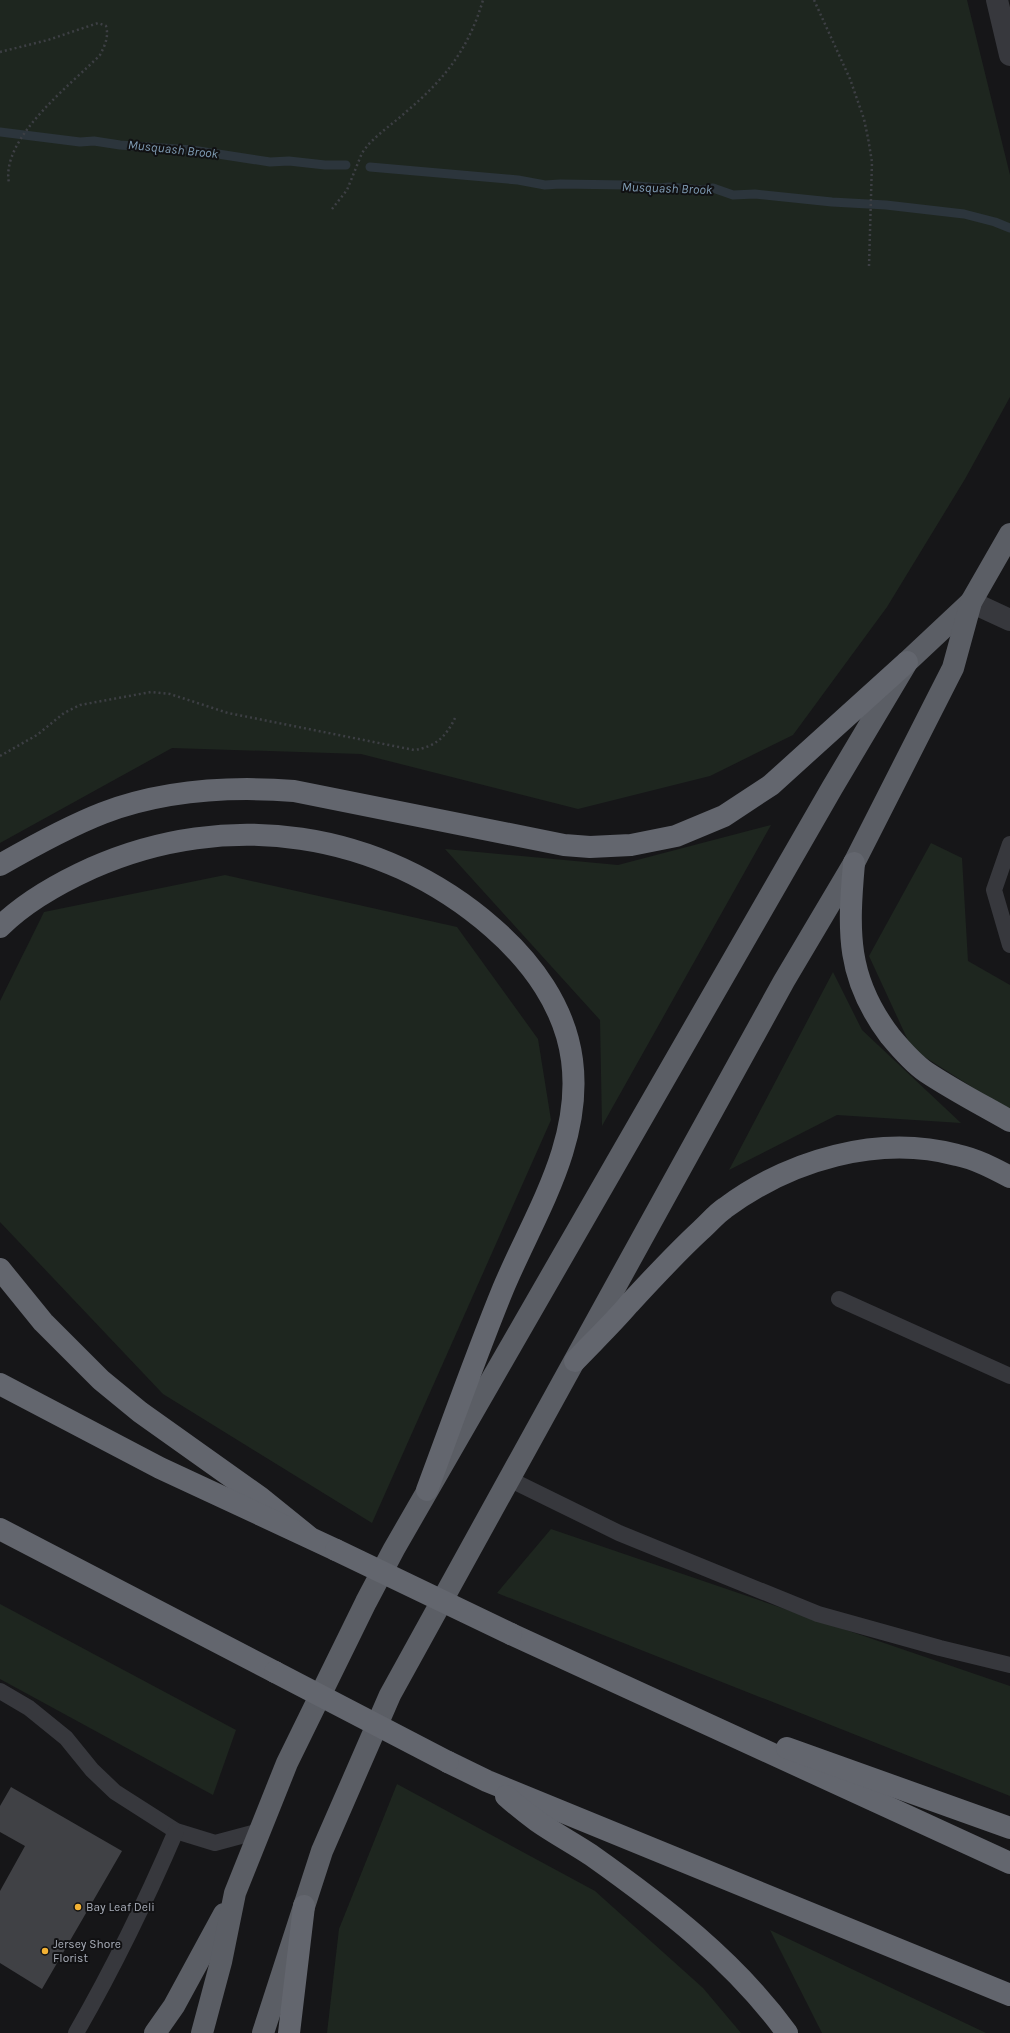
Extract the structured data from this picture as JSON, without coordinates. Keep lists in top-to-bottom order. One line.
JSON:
{"water":["Musquash Brook"],"places":["Bay Leaf Deli","Jersey Shore Florist"]}
